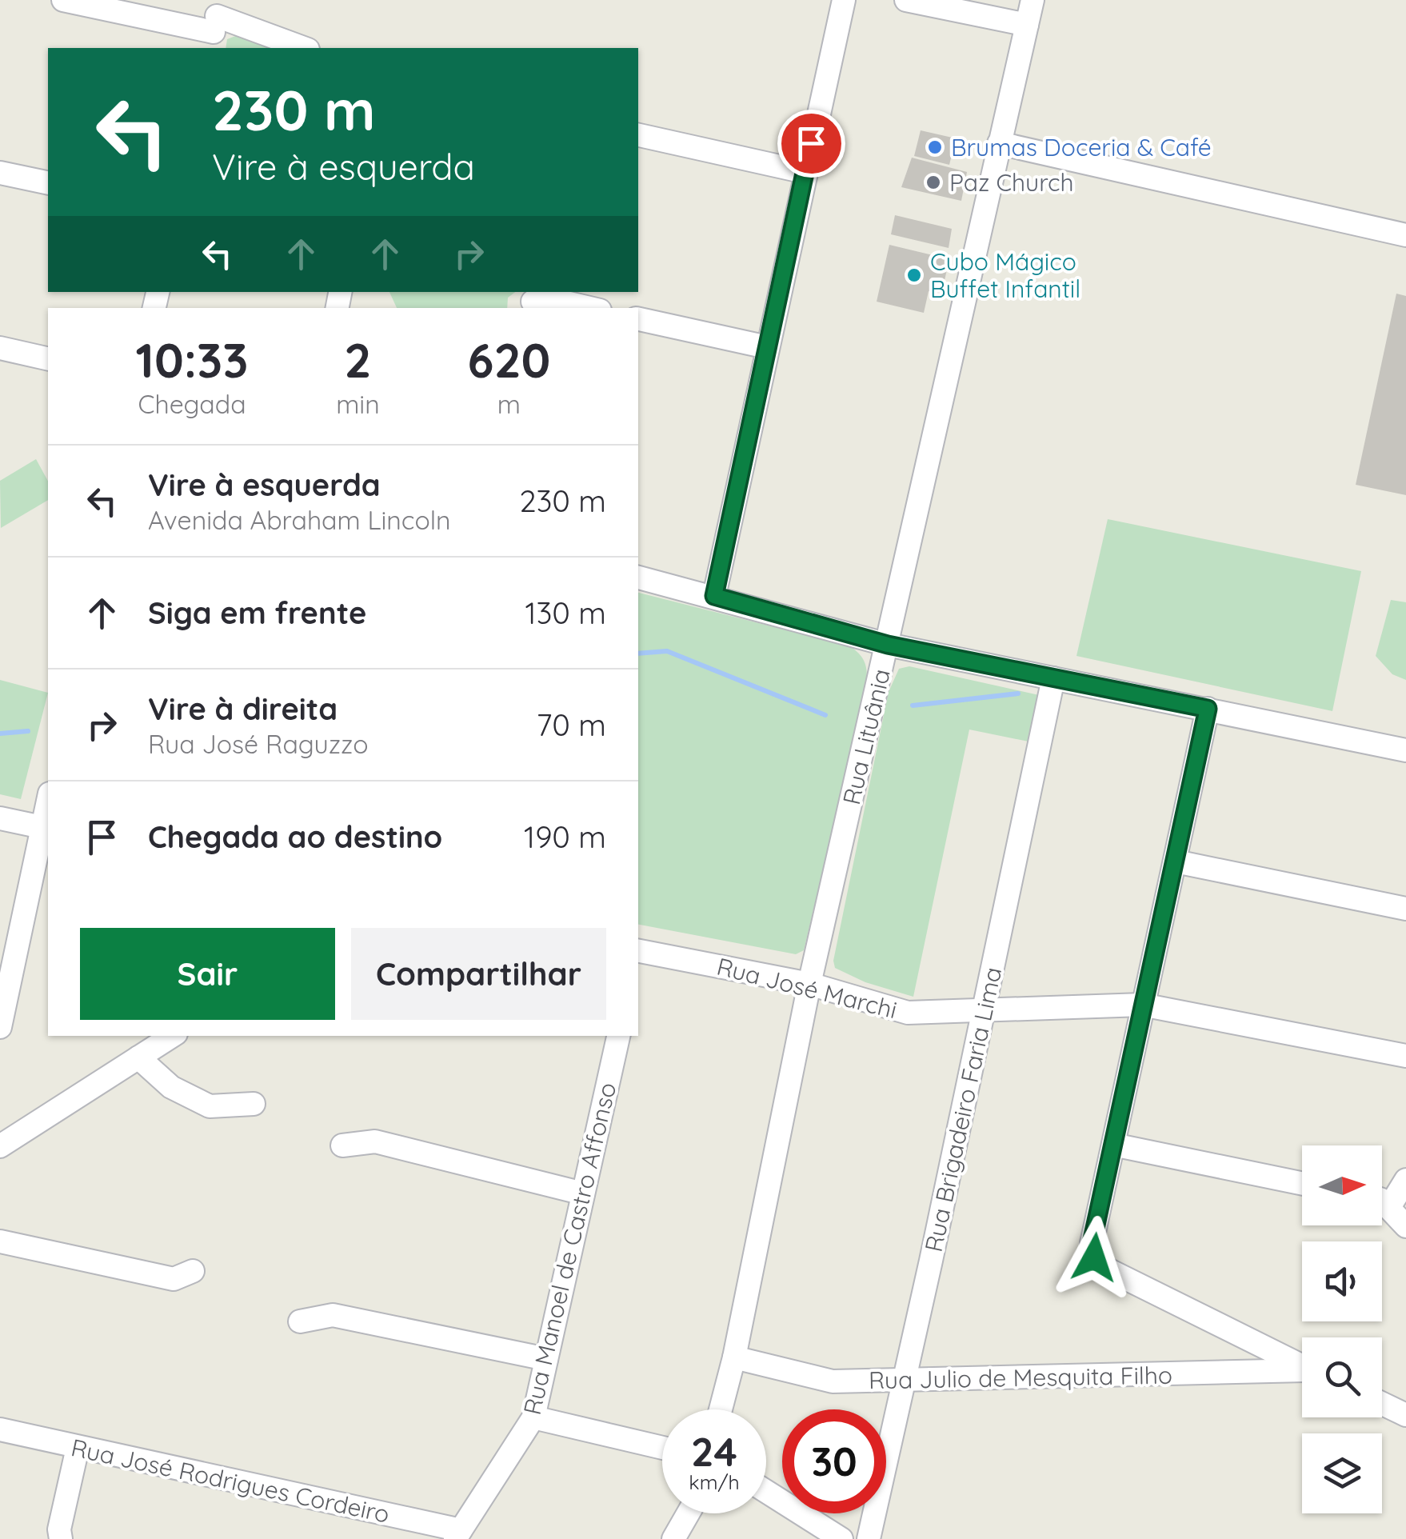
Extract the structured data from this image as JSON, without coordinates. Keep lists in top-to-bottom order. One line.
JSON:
{"streets":{"street":["Rua Lituânia","Rua José Marchi","Rua Brigadeiro Faria Lima","Rua Manoel de Castro Affonso","Rua Julio de Mesquita Filho","Rua José Rodrigues Cordeiro"]},"crossings":[["Rua Lituânia","Rua José Marchi"],["Rua Lituânia","Rua Julio de Mesquita Filho"],["Rua José Marchi","Rua Brigadeiro Faria Lima"],["Rua Brigadeiro Faria Lima","Rua Julio de Mesquita Filho"],["Rua Manoel de Castro Affonso","Rua José Rodrigues Cordeiro"]],"places":["Brumas Doceria & Café","Paz Church","Cubo Mágico Buffet Infantil"],"north":"right","page":{"turn":["230 m","Vire à esquerda"],"eta":["10:33","Chegada","2","min","620","m"],"list":[{"name":"Vire à esquerda","note":"Avenida Abraham Lincoln","value":"230 m"},{"name":"Siga em frente","value":"130 m"},{"name":"Vire à direita","note":"Rua José Raguzzo","value":"70 m"},{"name":"Chegada ao destino","value":"190 m"}],"buttons":["Sair","Compartilhar"],"speed":"24 km/h","limit":"30"}}
